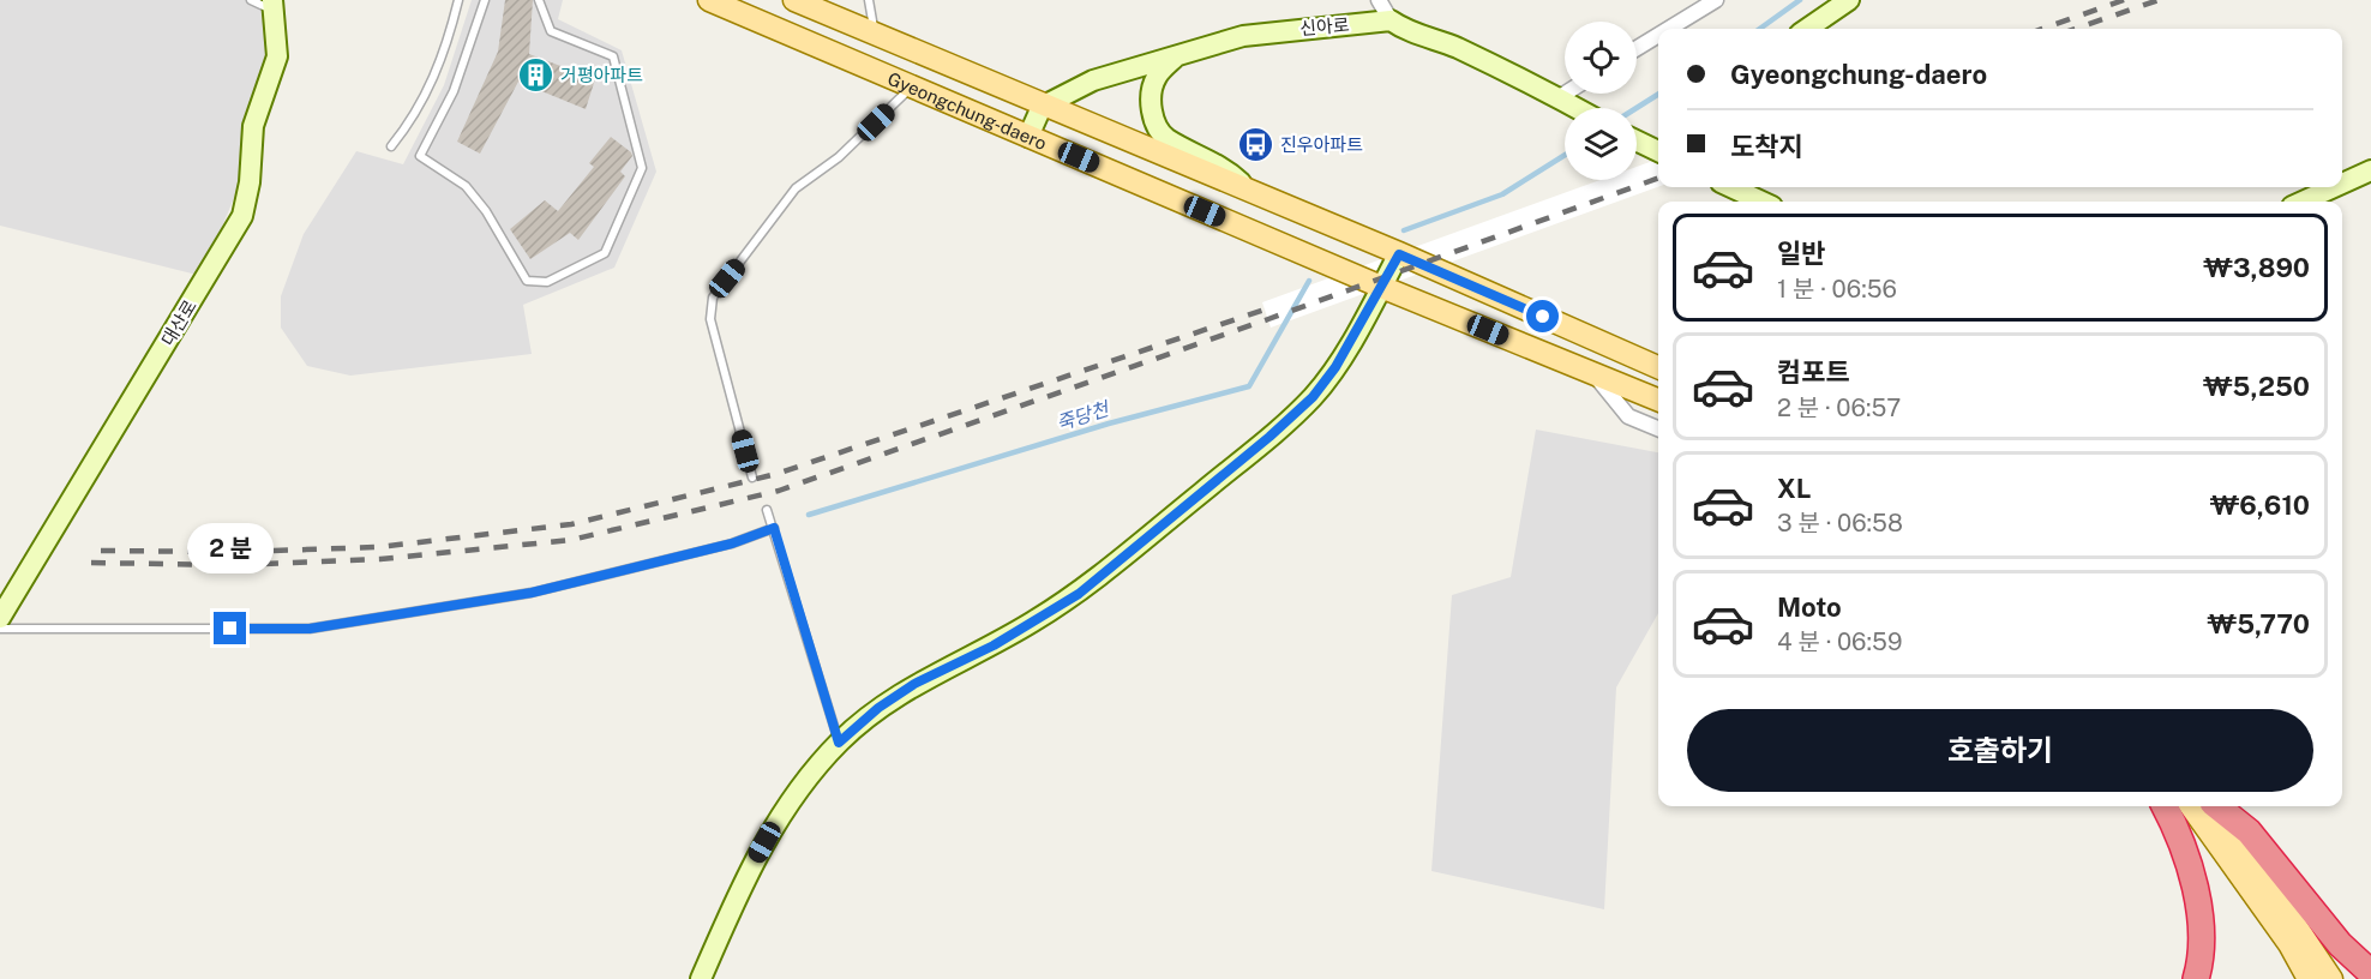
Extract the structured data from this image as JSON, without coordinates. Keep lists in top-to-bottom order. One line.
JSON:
{"streets":{"main road":["Gyeongchung-daero"],"street":["신아로","대산로"]},"crossings":[["신아로","Gyeongchung-daero"]],"water":["죽당천"],"places":{"building":["거평아파트"],"bus stop":["진우아파트"]},"page":{"banner":["Gyeongchung-daero","도착지"],"list":[{"name":"일반","note":"1 분 · 06:56","value":"₩3,890"},{"name":"컴포트","note":"2 분 · 06:57","value":"₩5,250"},{"name":"XL","note":"3 분 · 06:58","value":"₩6,610"},{"name":"Moto","note":"4 분 · 06:59","value":"₩5,770"}],"bubble":"2 분","buttons":"호출하기"}}
